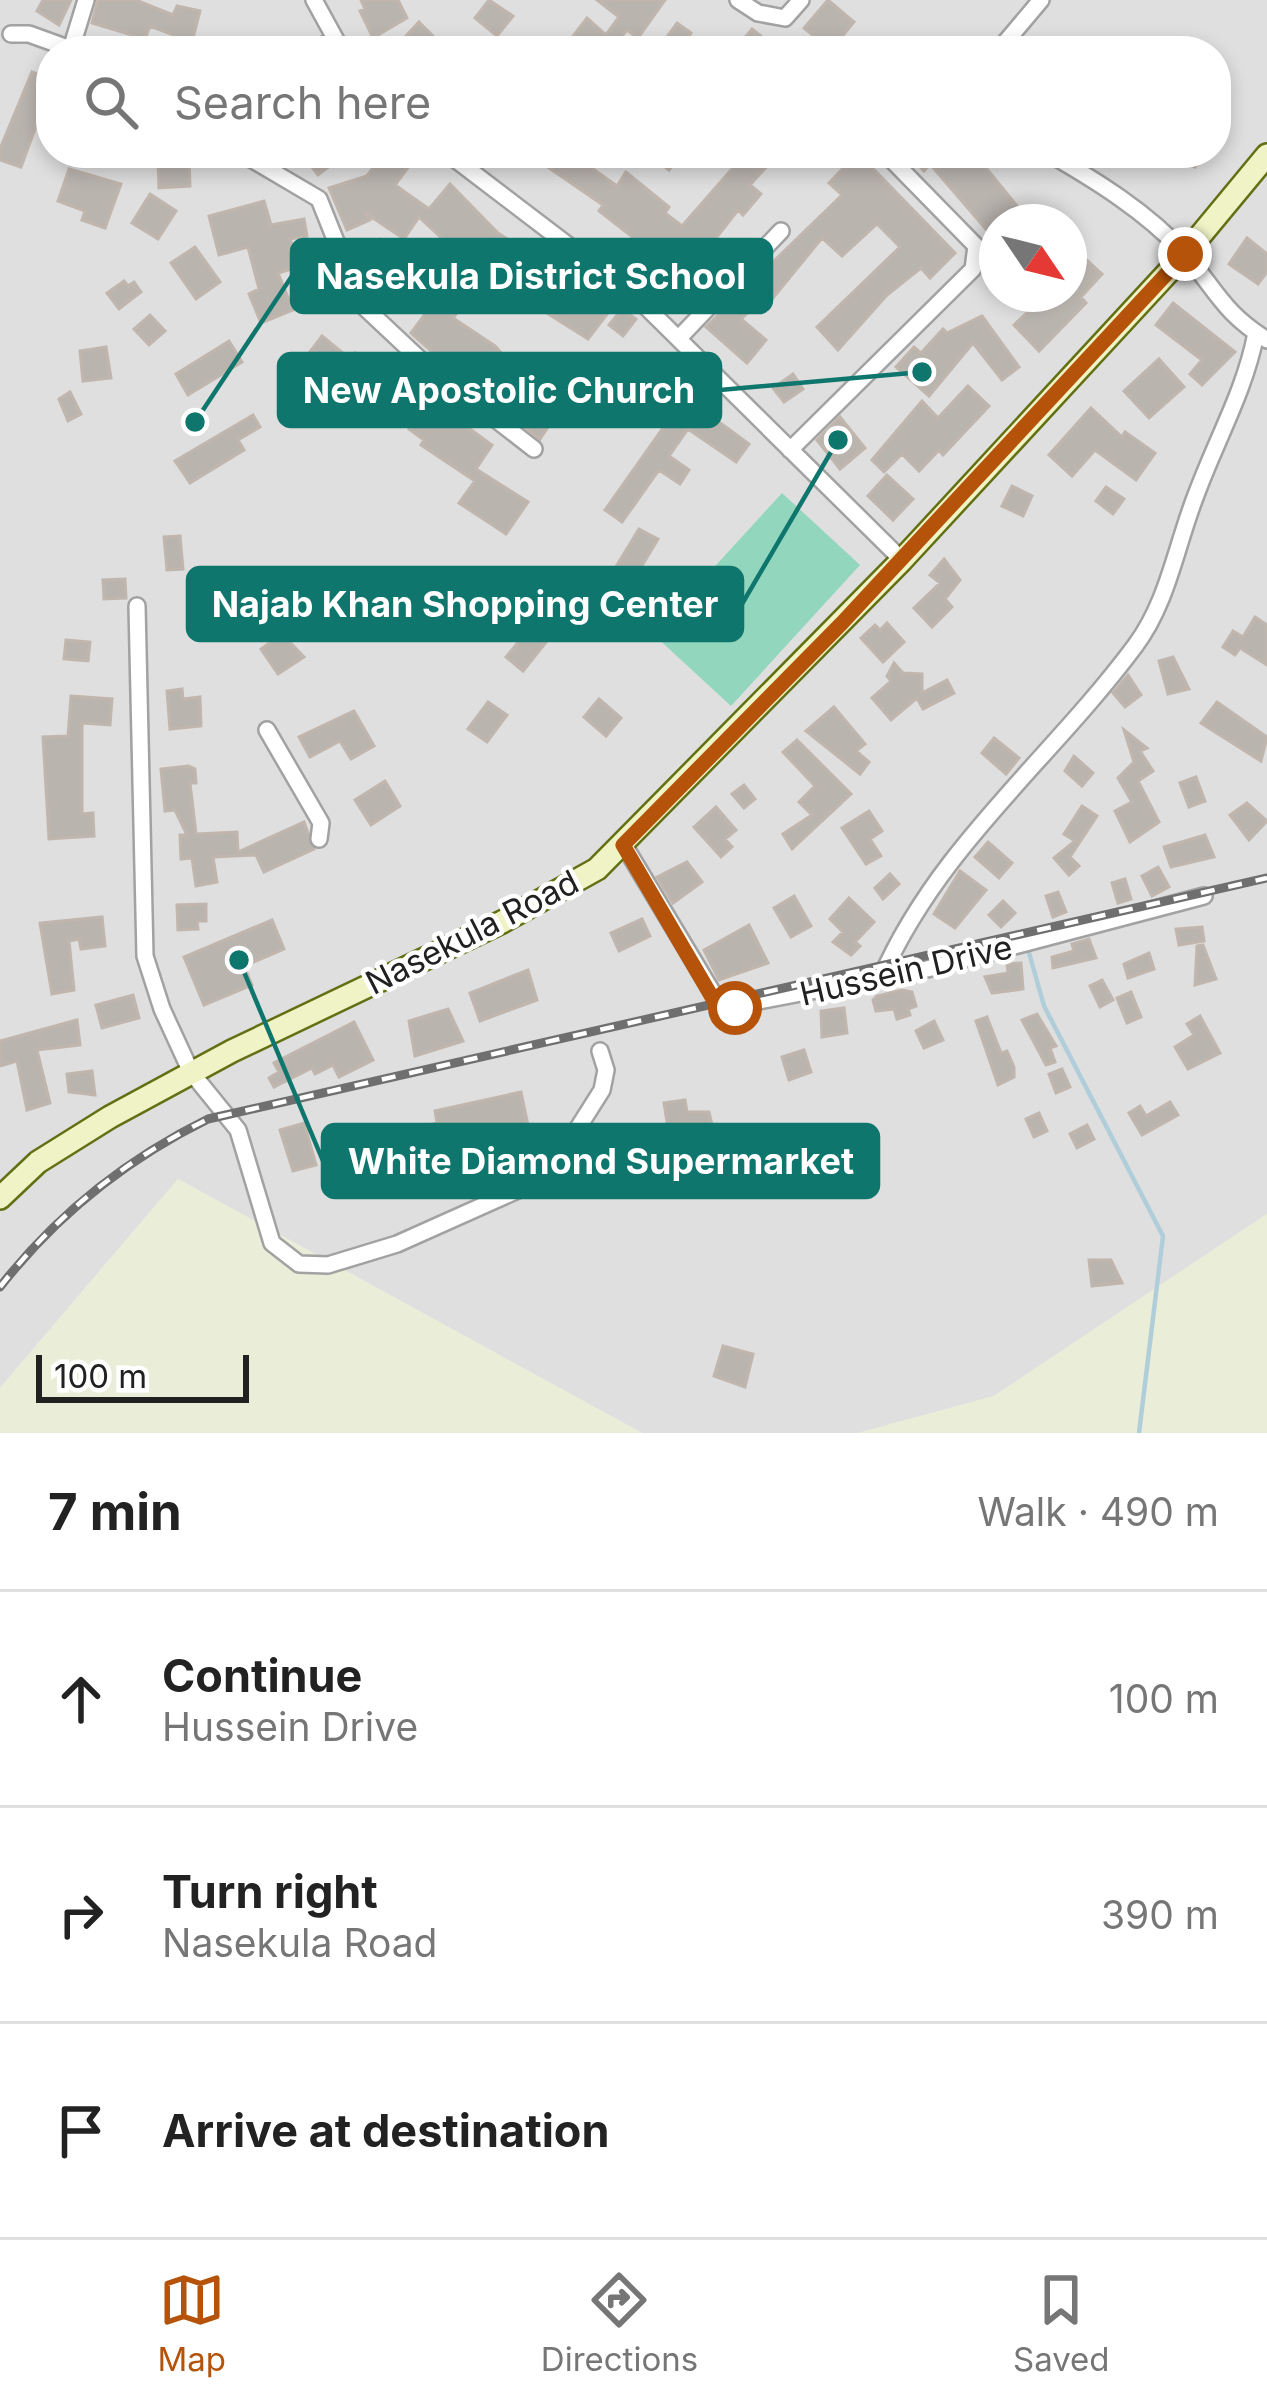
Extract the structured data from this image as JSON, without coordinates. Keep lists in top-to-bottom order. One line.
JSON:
{"streets":{"main road":["Nasekula Road"],"street":["Hussein Drive"]},"crossings":[["Nasekula Road","Hussein Drive"]],"places":["New Apostolic Church","Nasekula District School","Najab Khan Shopping Center","White Diamond Supermarket"],"scale_bar":"100 m","north":"bottom right","page":{"search":"Search here","scale":"100 m","heading":["7 min","Walk · 490 m"],"list":[["Continue","Hussein Drive","100 m"],["Turn right","Nasekula Road","390 m"],"Arrive at destination"],"nav":["Map","Directions","Saved"]}}
